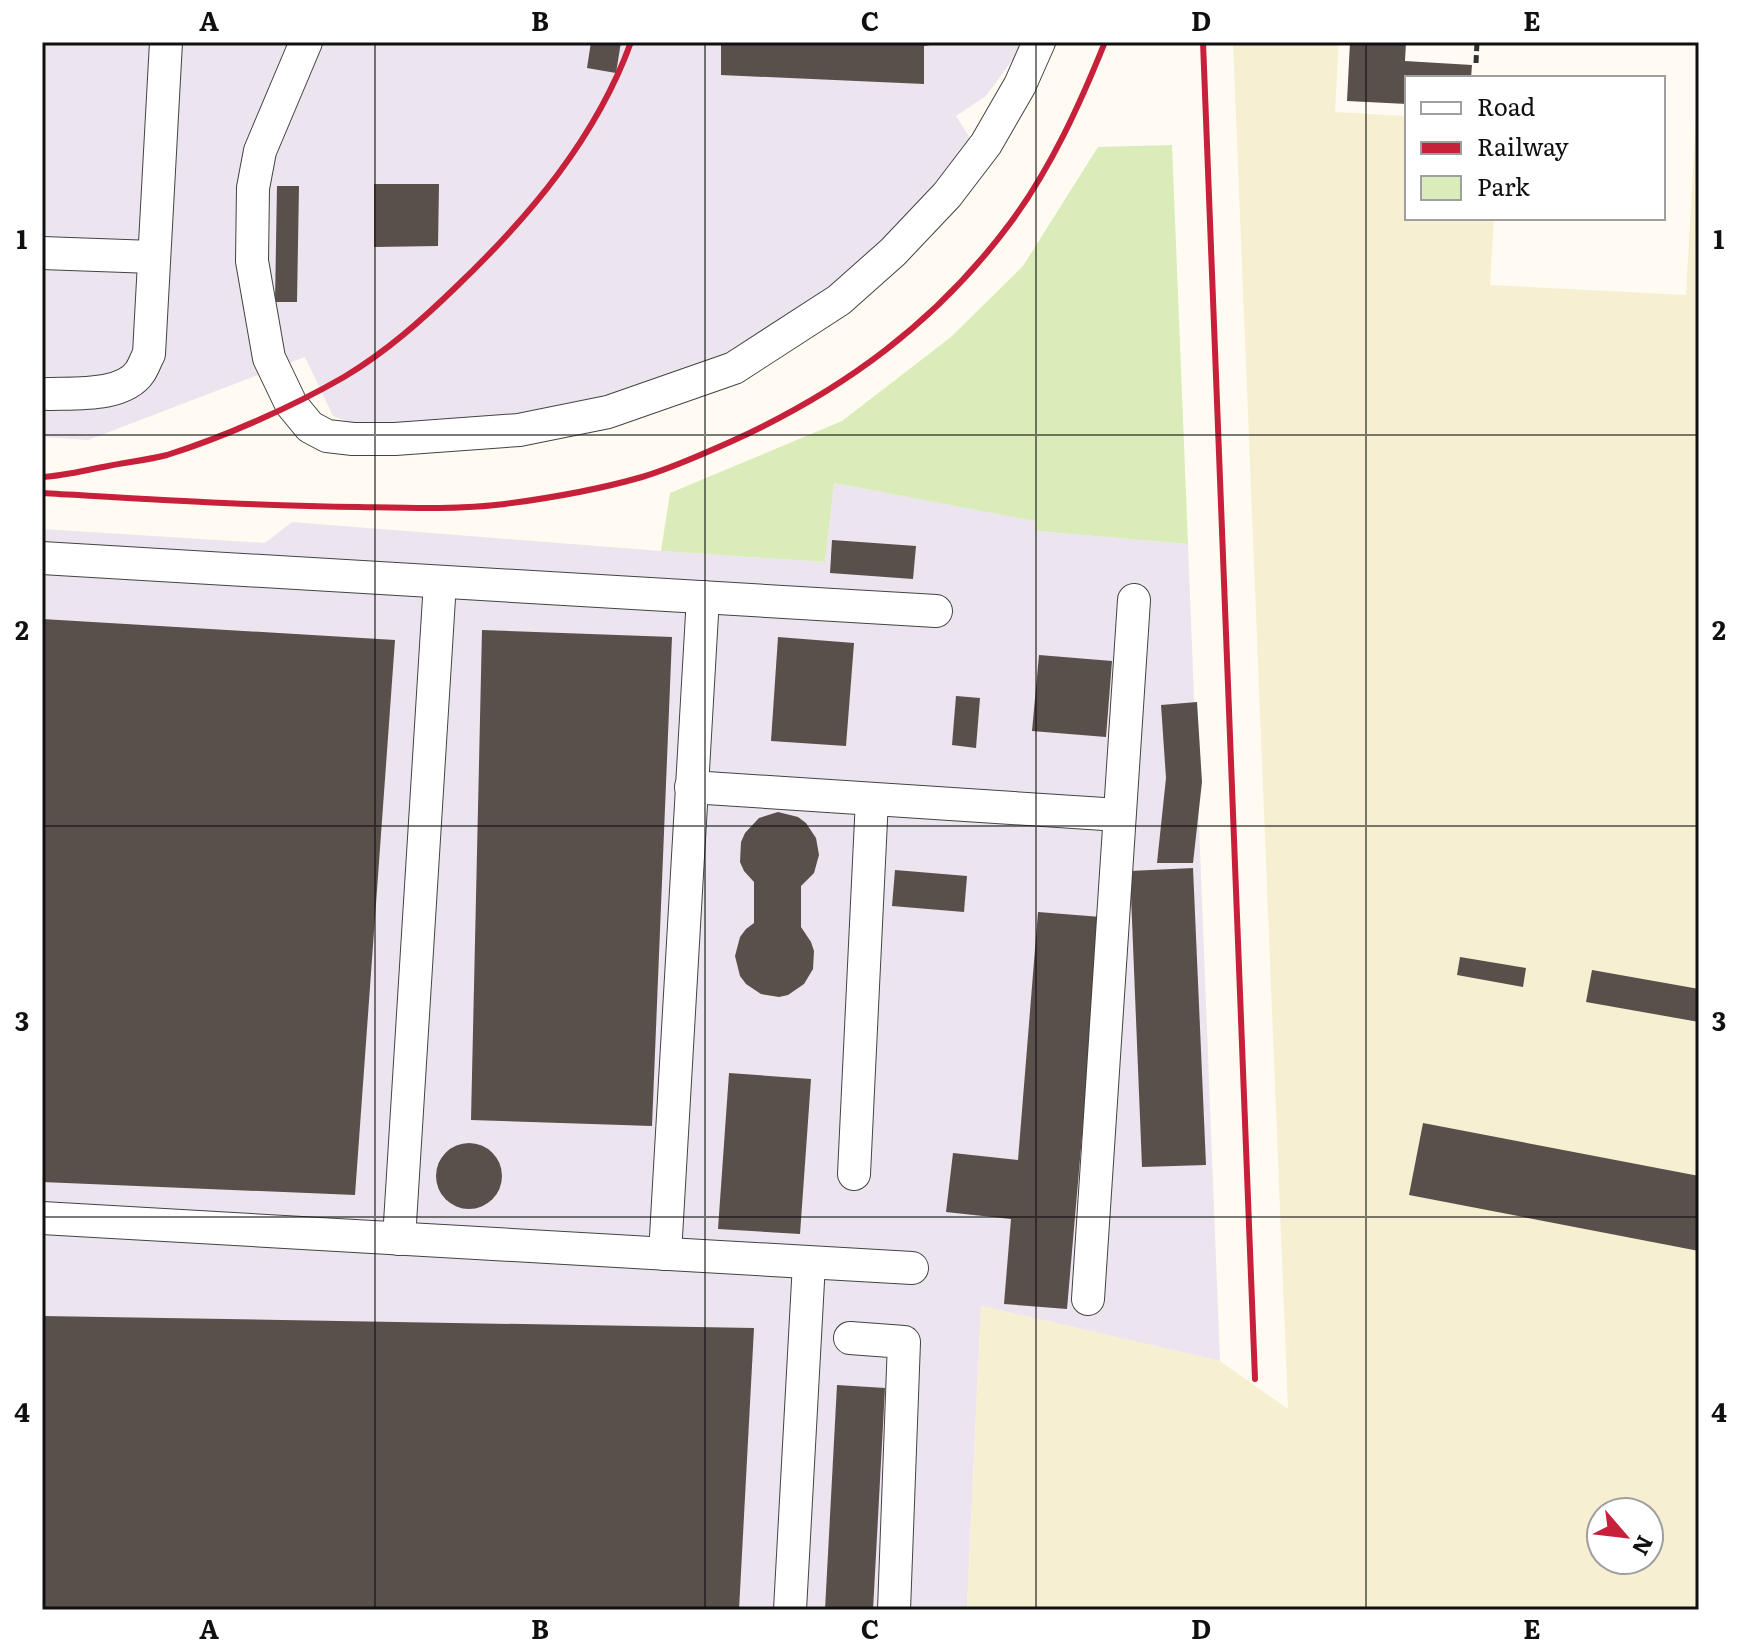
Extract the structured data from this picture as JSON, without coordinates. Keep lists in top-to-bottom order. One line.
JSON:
{"legend":["Road","Railway","Park"],"north":"bottom right","grid":{"columns":["A","B","C","D","E"],"rows":["1","2","3","4"]}}
